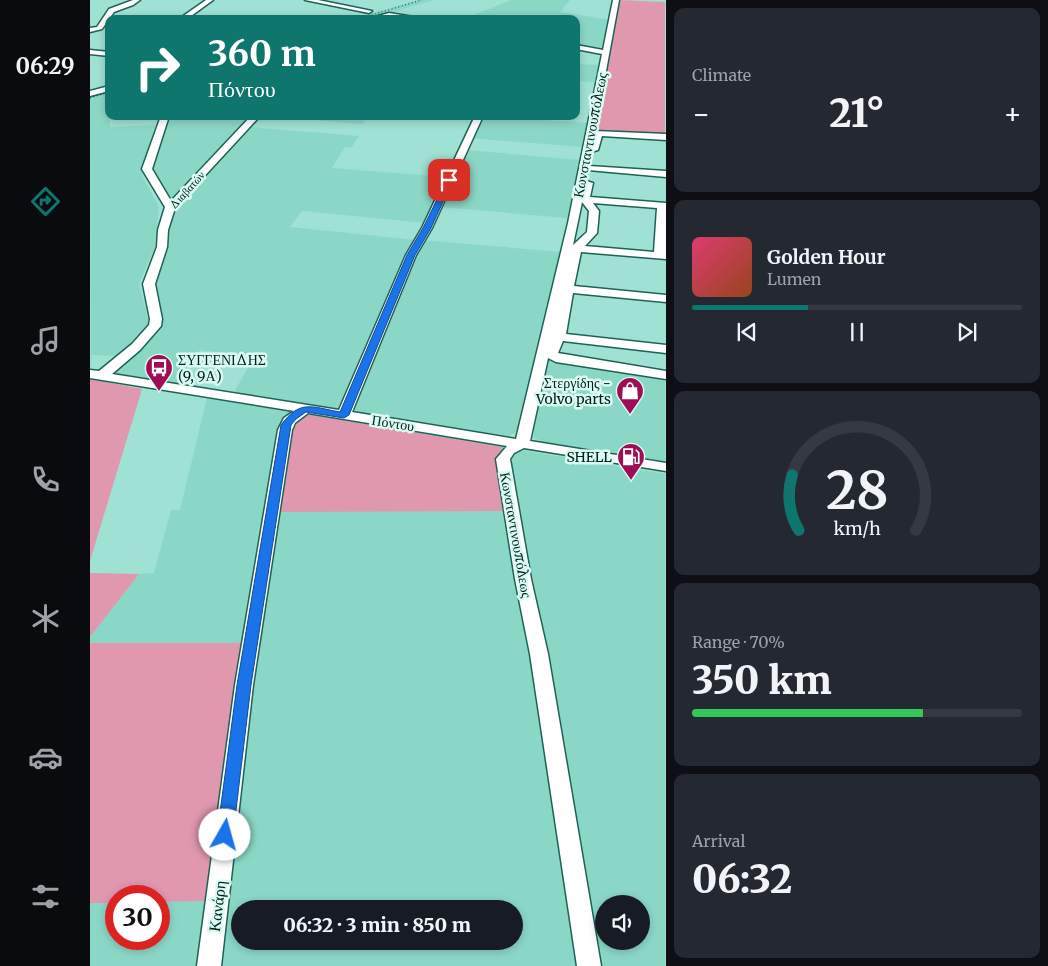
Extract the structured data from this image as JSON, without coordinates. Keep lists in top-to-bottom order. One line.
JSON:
{"streets":{"street":["Κωνσταντινουπόλεως","Διαβατών","Πόντου","Κανάρη"]},"crossings":[["Κωνσταντινουπόλεως","Πόντου"],["Διαβατών","Πόντου"],["Πόντου","Κανάρη"]],"places":{"bus stop":["ΣΥΓΓΕΝΙΔΗΣ (9, 9Α)"],"shop":["Στεργίδης - Volvo parts"],"fuel station":["SHELL"]},"page":{"tabs":"06:29","tile":["Climate",["Range · 70%","350 km"],["Arrival","06:32"]],"turn":["360 m","Πόντου"],"heat":["−","21°","+"],"song":["Golden Hour","Lumen"],"limit":"30","trip":"06:32 · 3 min · 850 m","gauge":["28","km/h"]}}
